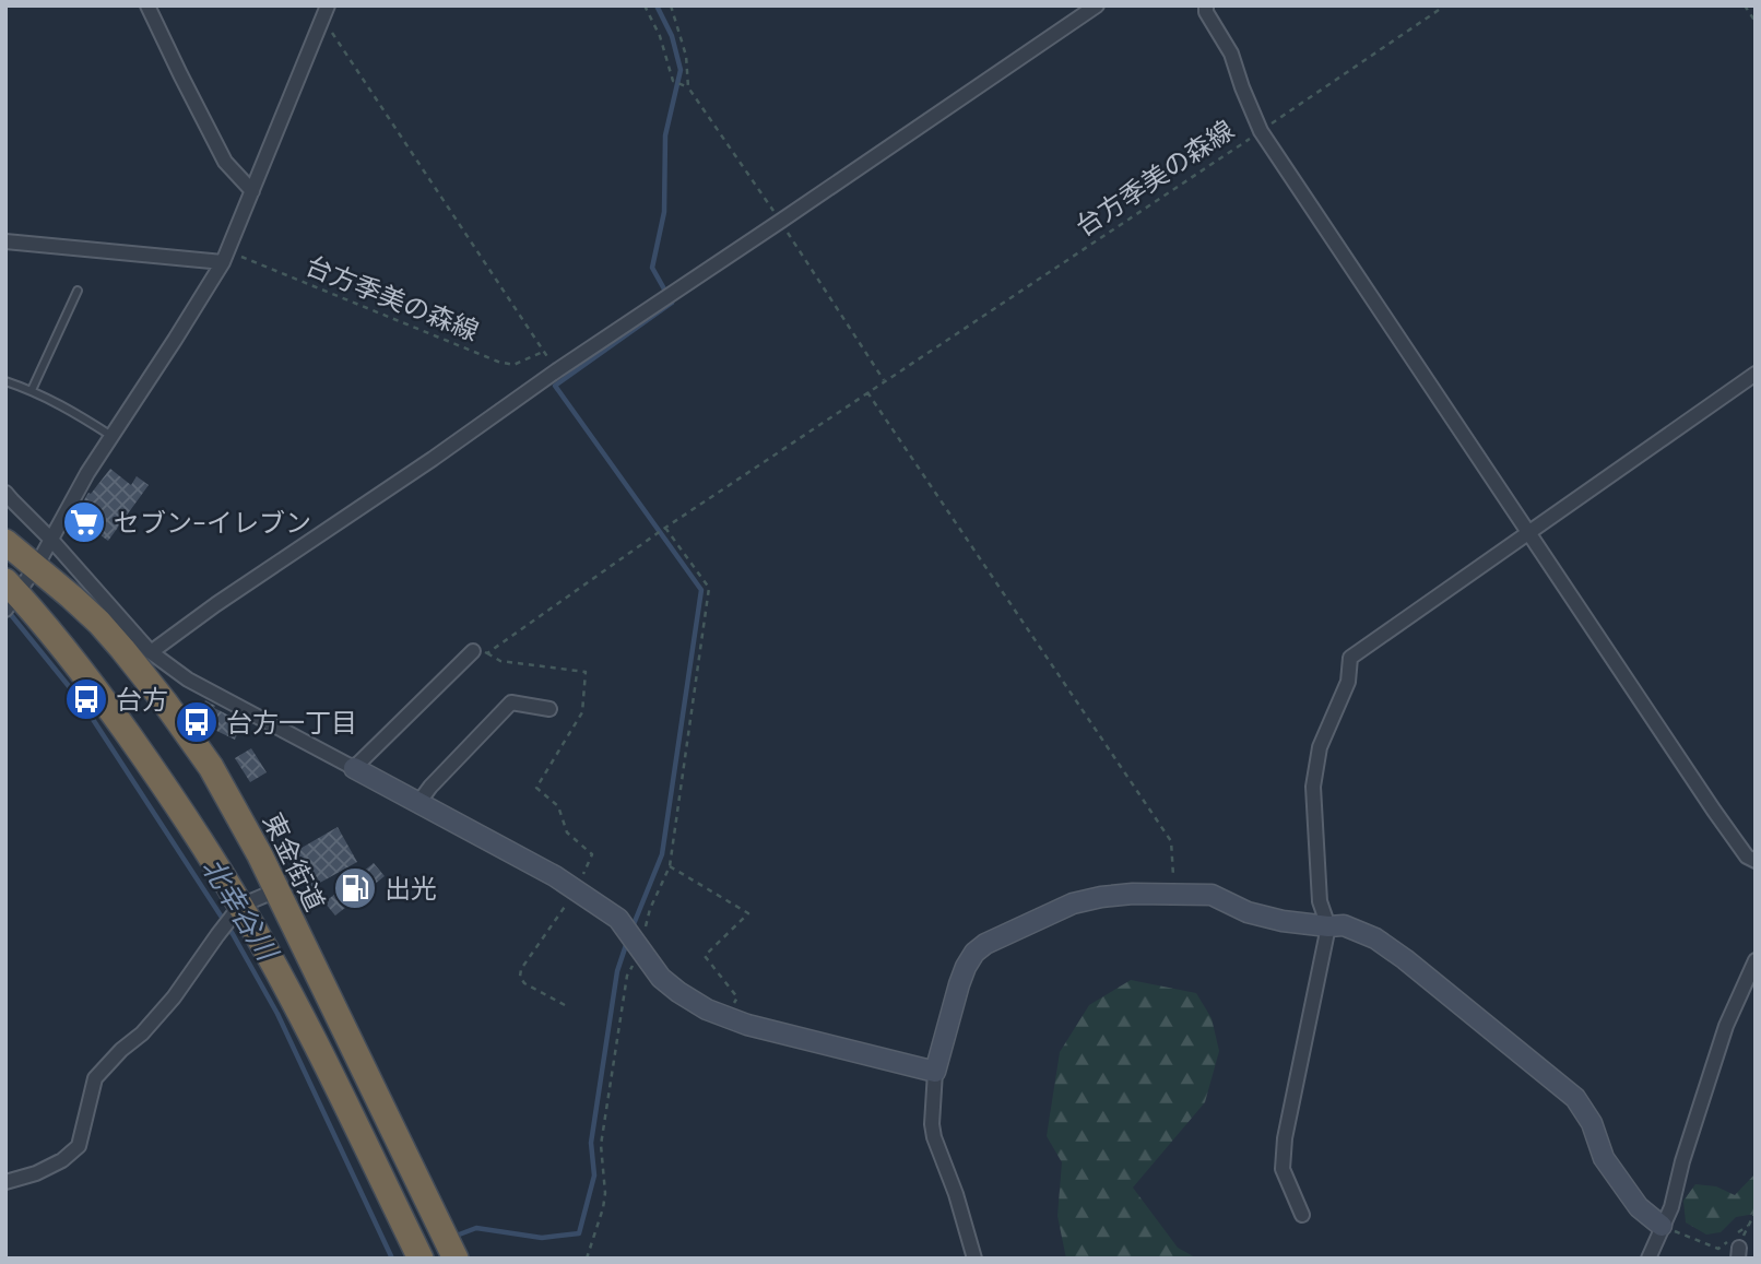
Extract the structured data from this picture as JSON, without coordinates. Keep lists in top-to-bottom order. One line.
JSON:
{"streets":{"highway":["東金街道"],"path":["台方季美の森線"]},"water":["北幸谷川"],"places":{"supermarket":["セブン-イレブン"],"bus stop":["台方","台方一丁目"],"fuel station":["出光"]}}
